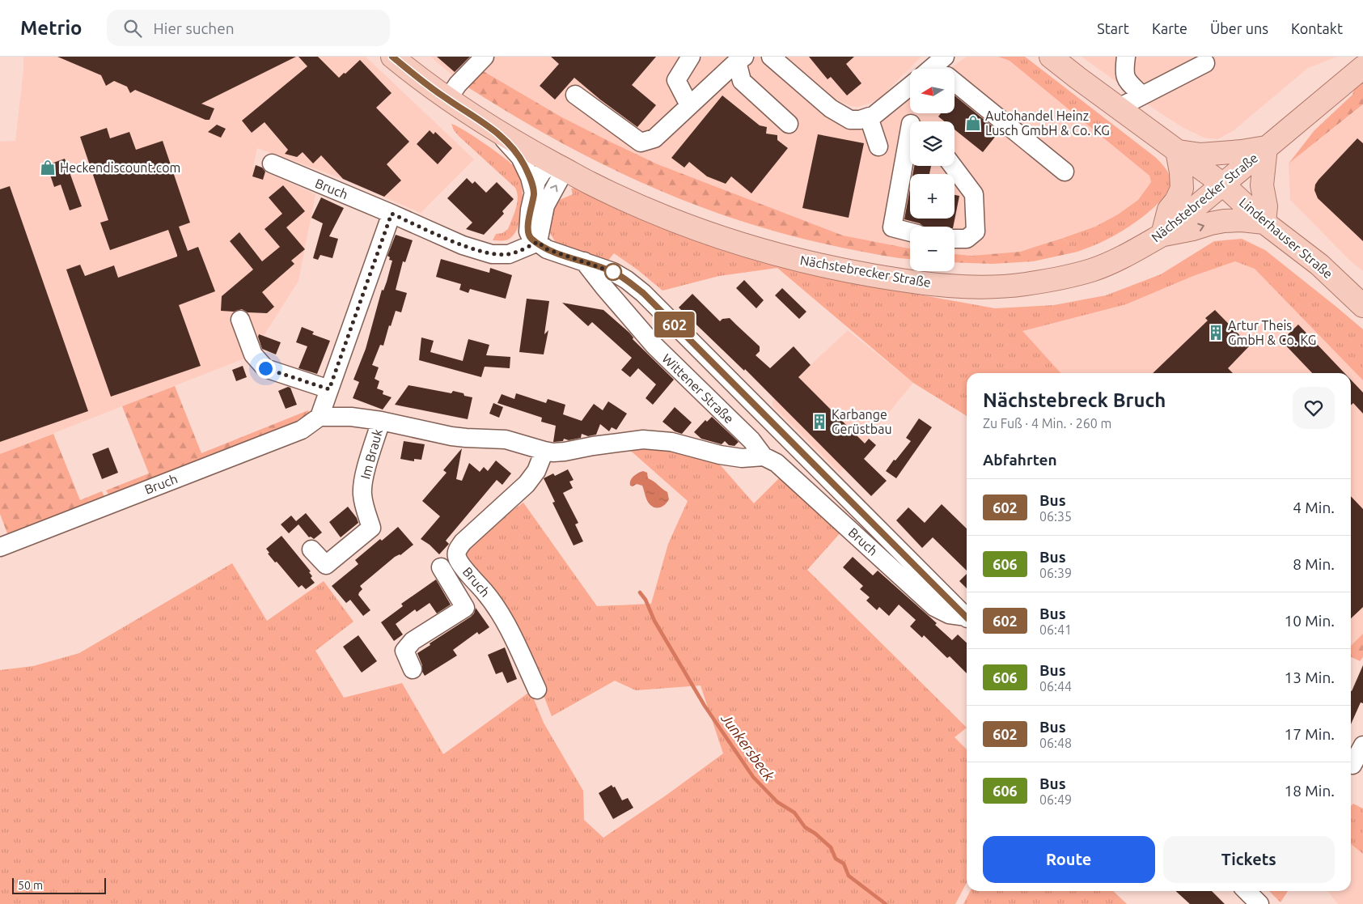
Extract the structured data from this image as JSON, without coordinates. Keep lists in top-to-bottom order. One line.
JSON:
{"streets":{"main road":["Nächstebrecker Straße","Linderhauser Straße"],"street":["Bruch","Wittener Straße","Im Brauk"]},"crossings":[["Bruch","Wittener Straße"],["Nächstebrecker Straße","Linderhauser Straße"]],"water":["Junkersbeck"],"places":{"shop":["Autohandel Heinz Lusch GmbH & Co. KG","Heckendiscount.com"],"building":["Artur Theis GmbH & Co. KG","Karbange Gerüstbau"]},"lines":["bus line 602"],"scale_bar":"50 m","north":"left","page":{"header":"Metrio","search":"Hier suchen","nav":["Start","Karte","Über uns","Kontakt"],"on_map":"602","map_buttons":["+","−"],"heading":[["Nächstebreck Bruch","Zu Fuß · 4 Min. · 260 m"],"Abfahrten"],"list":[{"mark":"602","name":"Bus","note":"06:35","value":"4 Min."},{"mark":"606","name":"Bus","note":"06:39","value":"8 Min."},{"mark":"602","name":"Bus","note":"06:41","value":"10 Min."},{"mark":"606","name":"Bus","note":"06:44","value":"13 Min."},{"mark":"602","name":"Bus","note":"06:48","value":"17 Min."},{"mark":"606","name":"Bus","note":"06:49","value":"18 Min."}],"buttons":["Route","Tickets"],"scale":"50 m"}}
